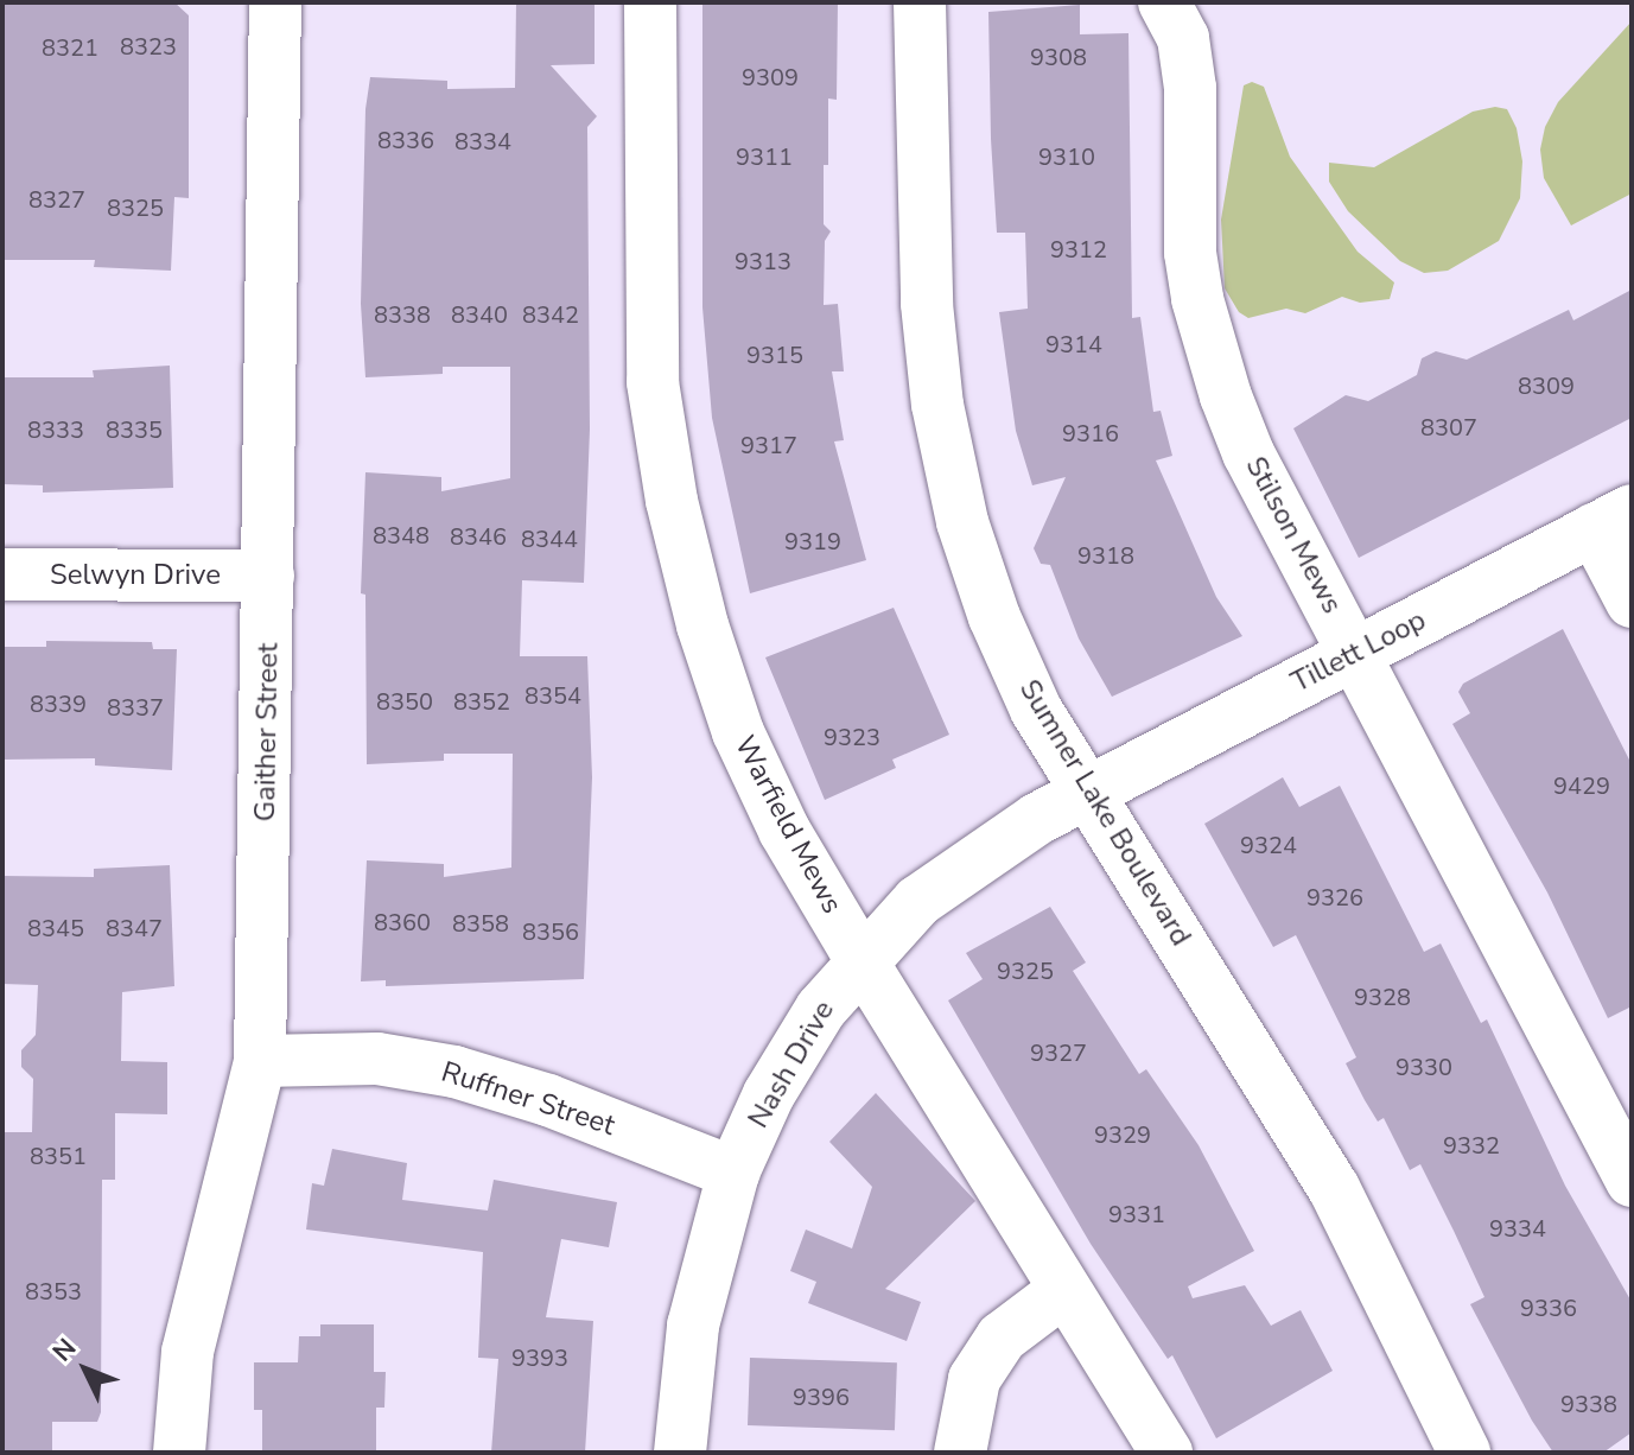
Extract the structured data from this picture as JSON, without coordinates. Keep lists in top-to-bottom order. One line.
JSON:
{"streets":{"street":["Stilson Mews","Selwyn Drive","Tillett Loop","Gaither Street","Sumner Lake Boulevard","Warfield Mews","Nash Drive","Ruffner Street"]},"crossings":[["Stilson Mews","Tillett Loop"],["Selwyn Drive","Gaither Street"],["Tillett Loop","Sumner Lake Boulevard"],["Tillett Loop","Nash Drive"],["Gaither Street","Ruffner Street"],["Sumner Lake Boulevard","Nash Drive"],["Warfield Mews","Nash Drive"],["Nash Drive","Ruffner Street"]],"house_numbers":["8323","8321","9308","9309","8336","8334","9311","9310","8327","8325","9312","9313","8338","8340","8342","9314","9315","8309","8307","8333","8335","9316","9317","8348","8346","8344","9319","9318","8354","8350","8352","8339","8337","9323","9429","9324","9326","8360","8358","8345","8347","8356","9325","9328","9327","9330","9329","9332","8351","9331","9334","8353","9336","9393","9396","9338"],"north":"top left"}
